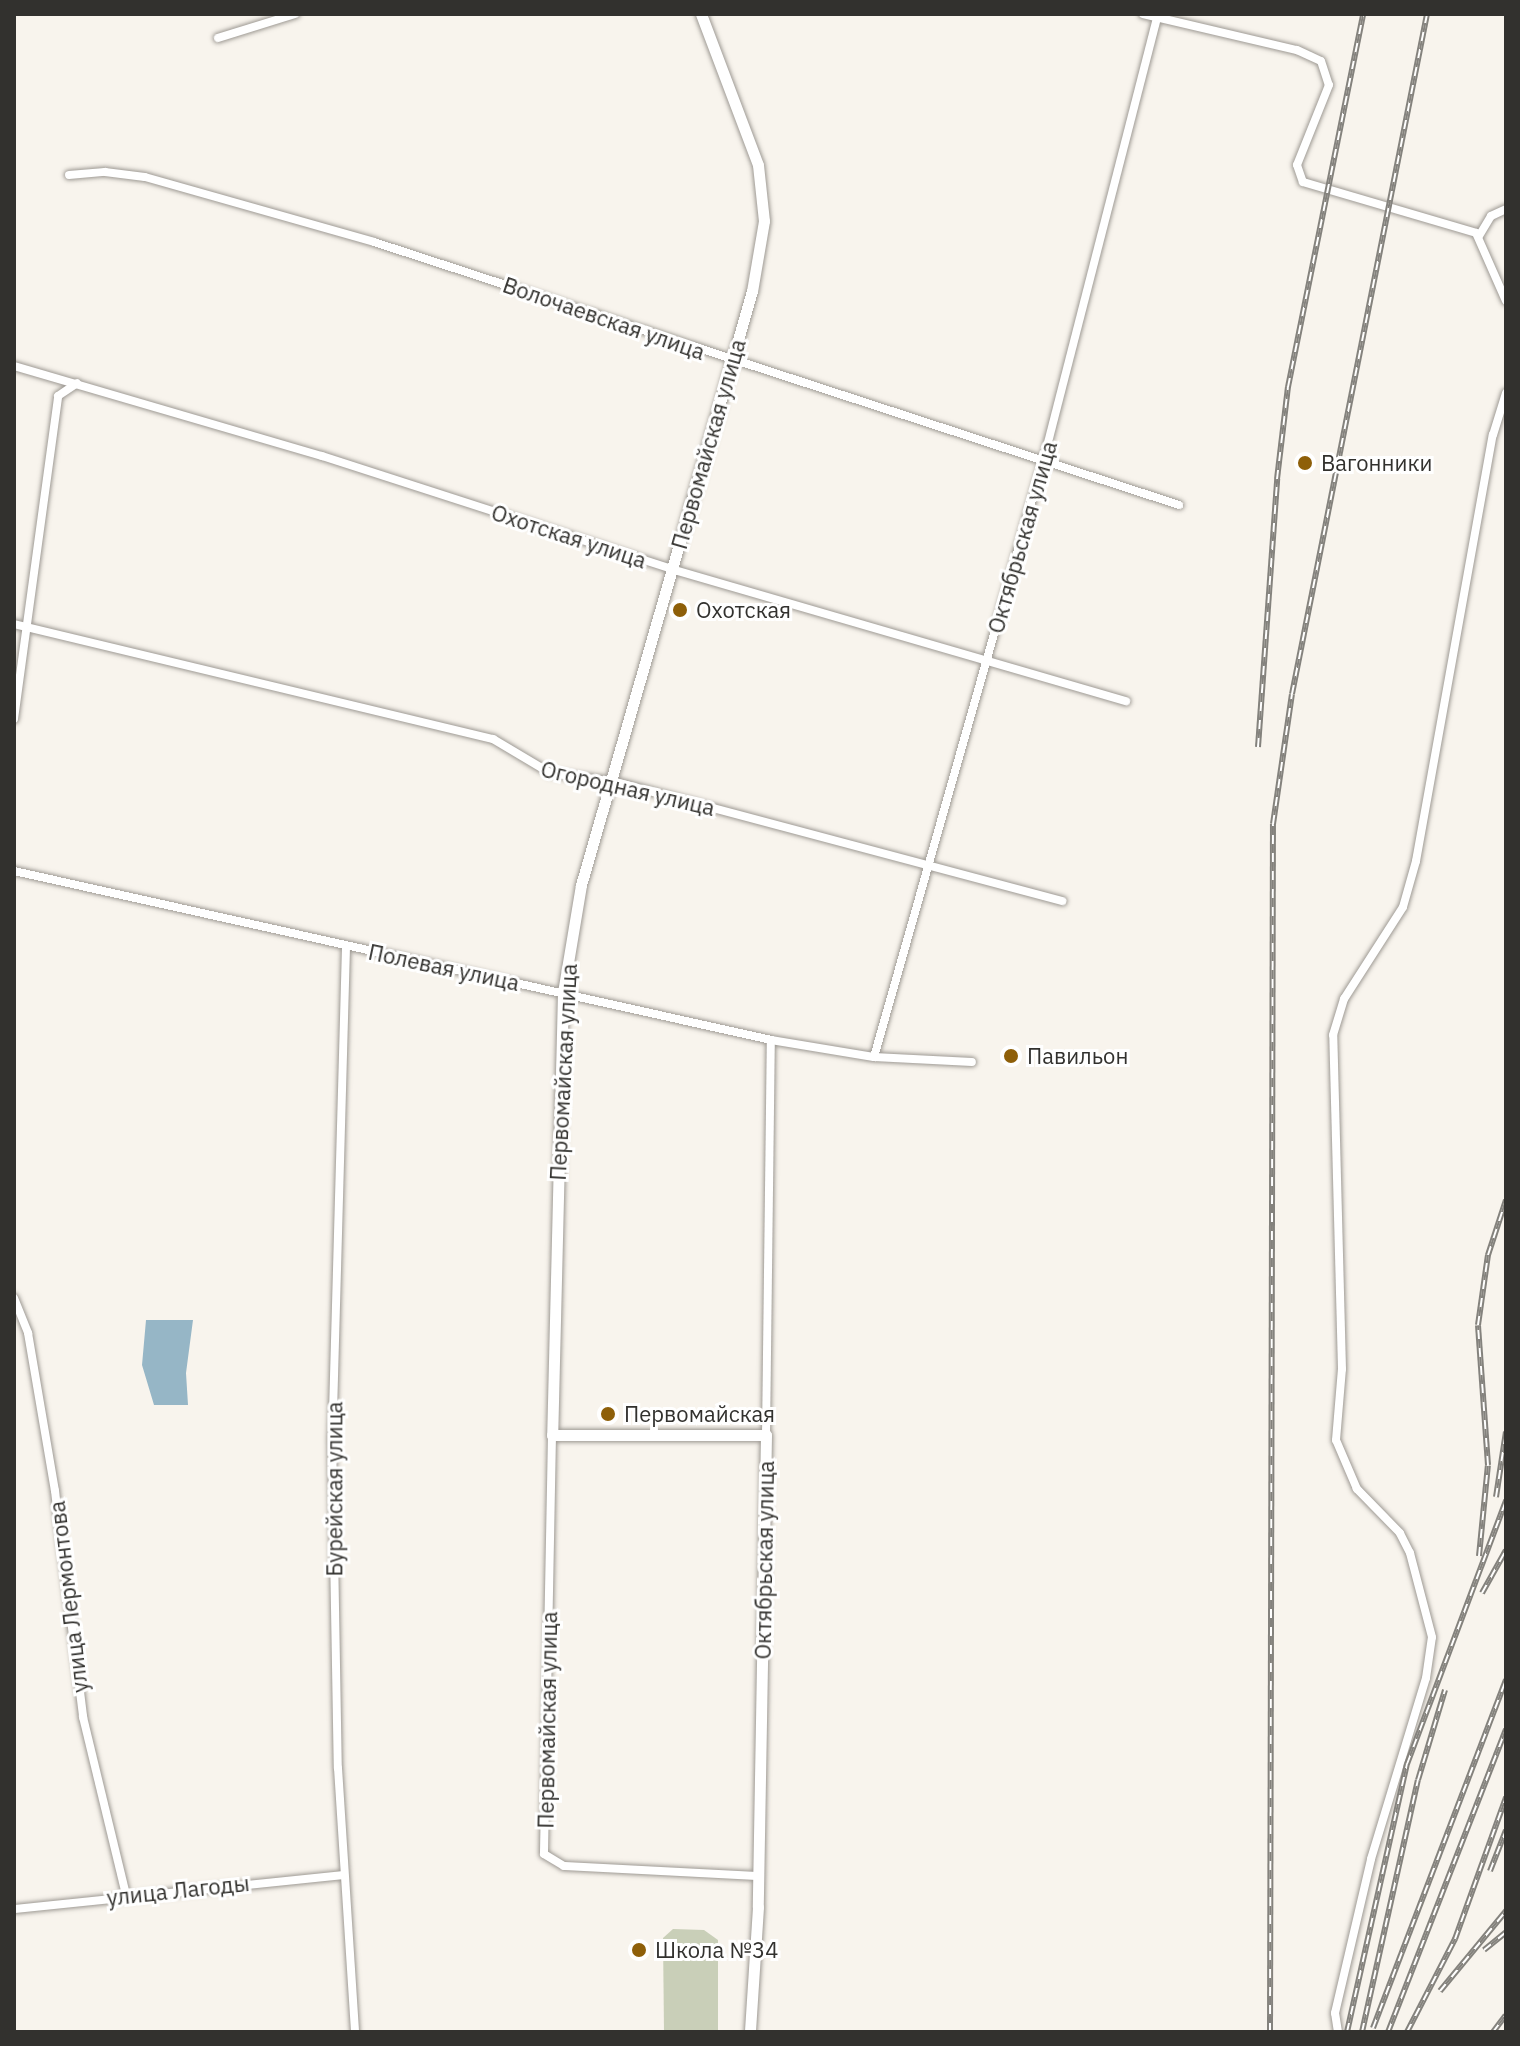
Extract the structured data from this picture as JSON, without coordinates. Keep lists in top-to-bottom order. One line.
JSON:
{"streets":{"main road":["Первомайская улица","Октябрьская улица"],"street":["Волочаевская улица","Охотская улица","Огородная улица","Полевая улица","Бурейская улица","улица Лермонтова","улица Лагоды"]},"crossings":[["Волочаевская улица","Первомайская улица"],["Волочаевская улица","Октябрьская улица"],["Первомайская улица","Охотская улица"],["Первомайская улица","Октябрьская улица"],["Первомайская улица","Огородная улица"],["Первомайская улица","Полевая улица"],["Охотская улица","Октябрьская улица"],["Октябрьская улица","Огородная улица"],["Октябрьская улица","Полевая улица"],["Полевая улица","Бурейская улица"],["Бурейская улица","улица Лагоды"],["улица Лермонтова","улица Лагоды"]],"places":["Вагонники","Охотская","Павильон","Первомайская","Школа №34"]}
